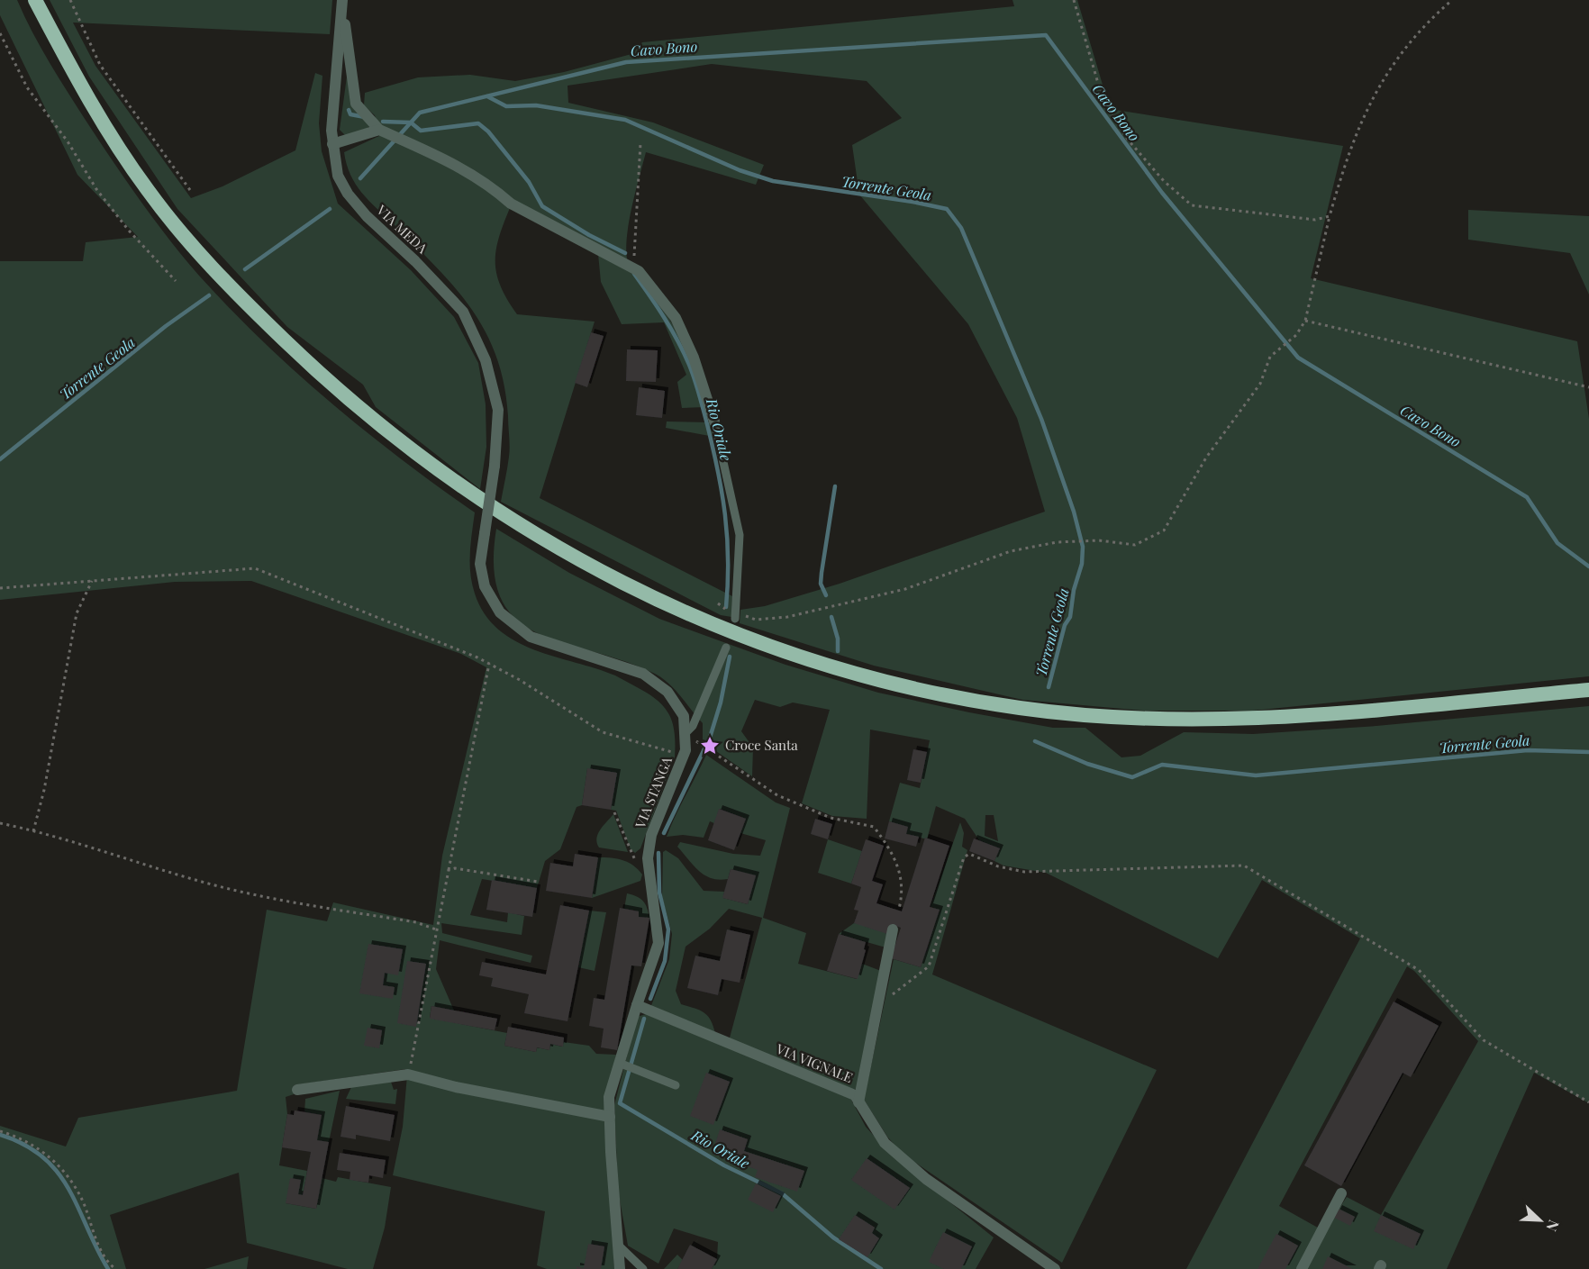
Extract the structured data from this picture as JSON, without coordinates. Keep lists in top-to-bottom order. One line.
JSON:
{"streets":{"street":["VIA MEDA","VIA STANGA","VIA VIGNALE"]},"crossings":[["VIA MEDA","VIA STANGA"],["VIA STANGA","VIA VIGNALE"]],"water":["Cavo Bono","Torrente Geola","Rio Oriale"],"places":{"place":["Croce Santa"]},"north":"bottom right"}
